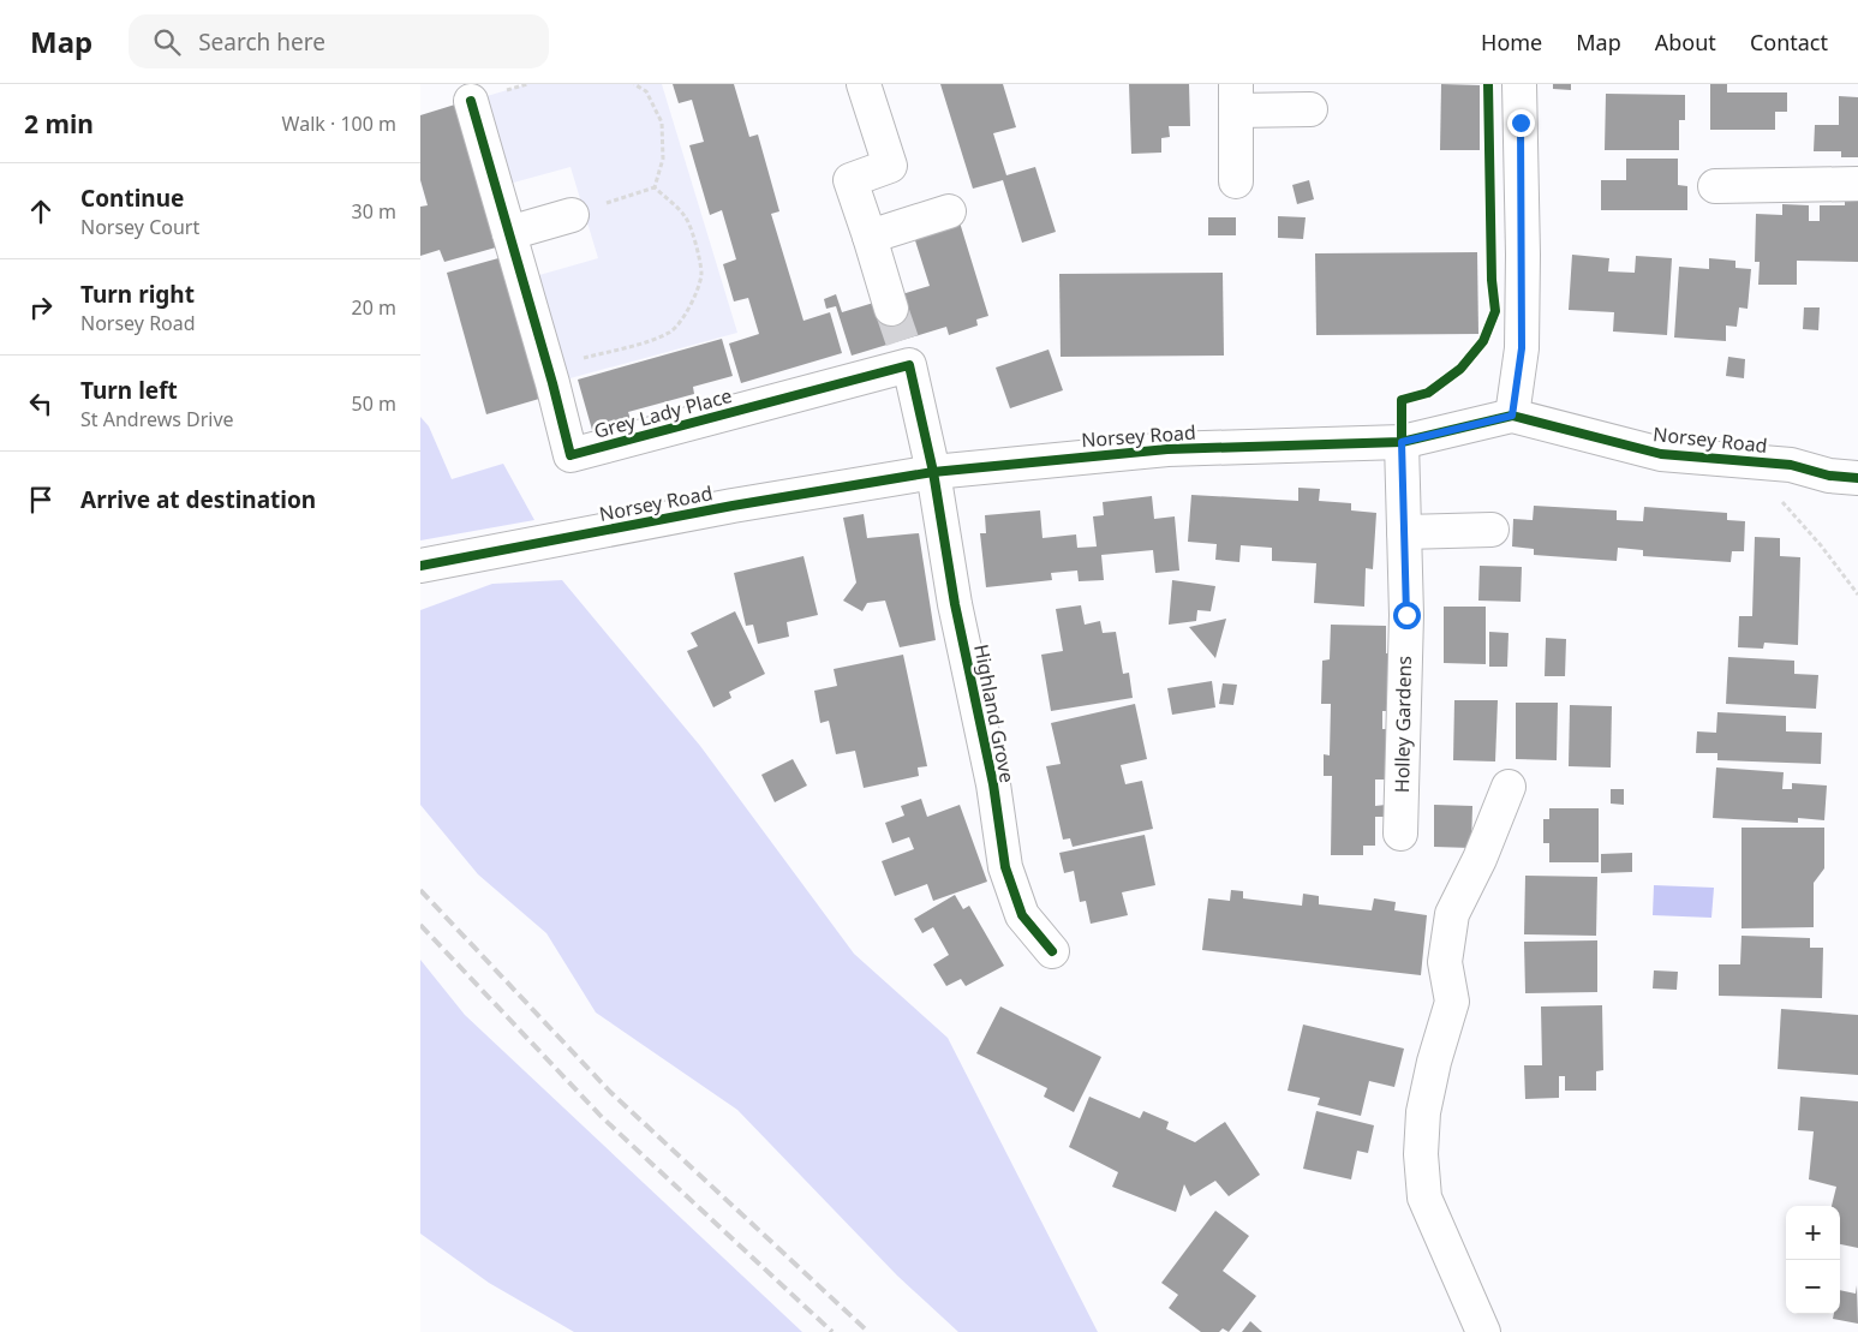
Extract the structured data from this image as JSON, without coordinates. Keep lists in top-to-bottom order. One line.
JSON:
{"streets":{"street":["Grey Lady Place","Norsey Road","Highland Grove","Holley Gardens"]},"crossings":[["Grey Lady Place","Norsey Road"],["Grey Lady Place","Highland Grove"],["Norsey Road","Highland Grove"],["Norsey Road","Holley Gardens"]],"page":{"header":"Map","search":"Search here","nav":["Home","Map","About","Contact"],"heading":["2 min","Walk · 100 m"],"list":[["Continue","Norsey Court","30 m"],["Turn right","Norsey Road","20 m"],["Turn left","St Andrews Drive","50 m"],"Arrive at destination"],"map_buttons":["+","−"]}}
